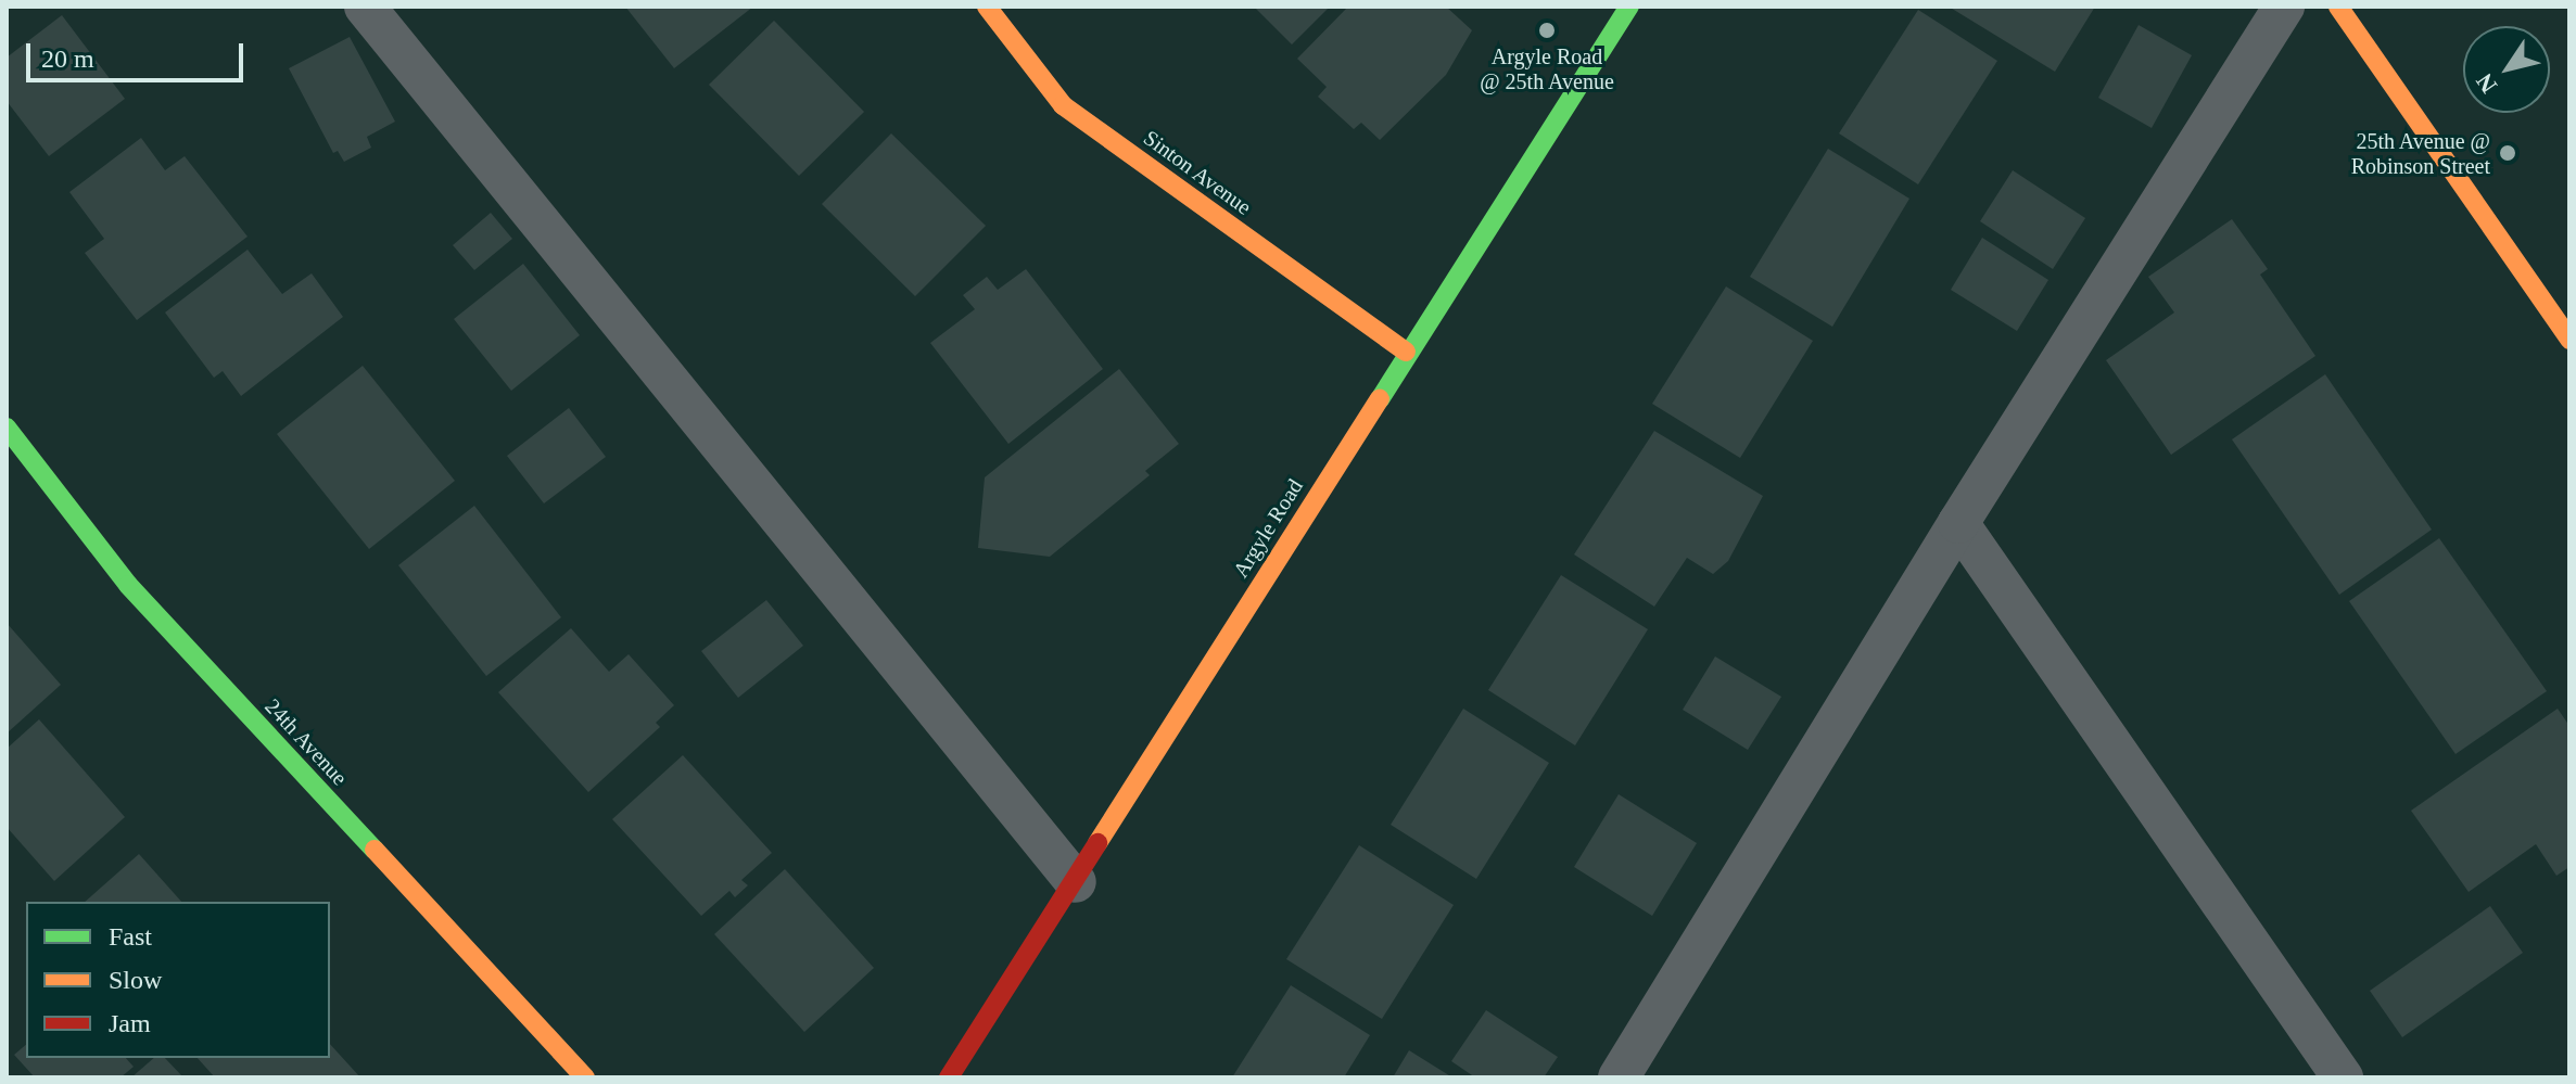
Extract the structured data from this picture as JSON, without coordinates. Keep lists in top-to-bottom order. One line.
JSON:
{"streets":{"street":["Sinton Avenue","Argyle Road","24th Avenue"]},"crossings":[["Sinton Avenue","Argyle Road"]],"places":["Argyle Road @ 25th Avenue","25th Avenue @ Robinson Street"],"legend":["Fast","Slow","Jam"],"scale_bar":"20 m","north":"bottom left"}
